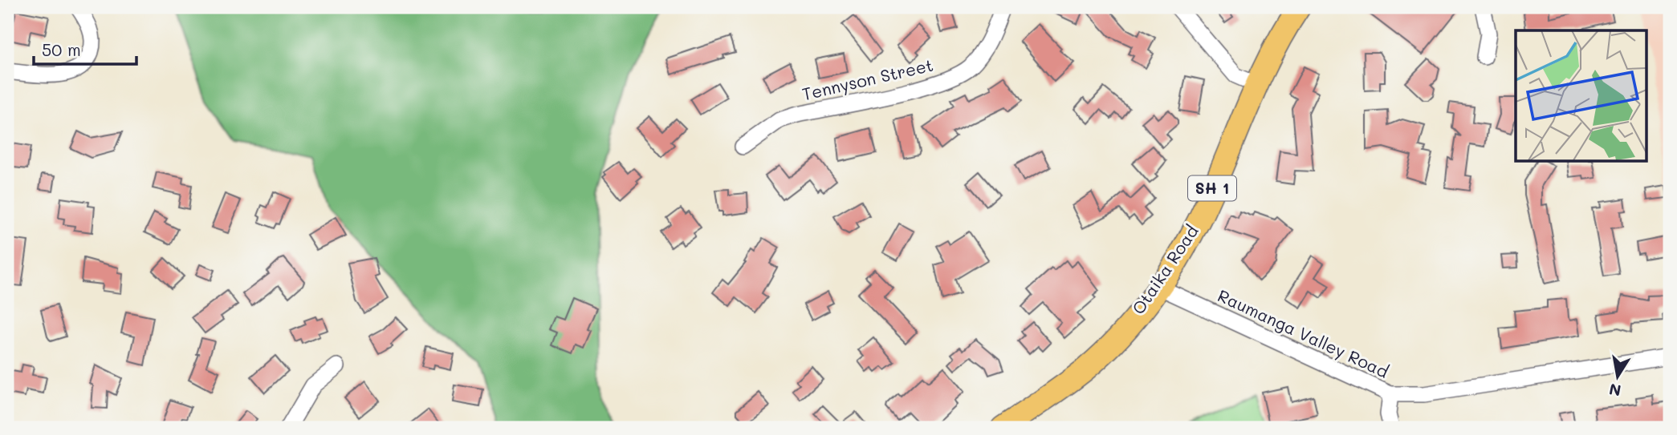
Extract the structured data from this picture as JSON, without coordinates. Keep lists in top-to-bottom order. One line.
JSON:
{"streets":{"highway":["SH 1","Otaika Road"],"street":["Tennyson Street","Raumanga Valley Road"]},"crossings":[["Otaika Road","Raumanga Valley Road"]],"scale_bar":"50 m","north":"bottom"}
